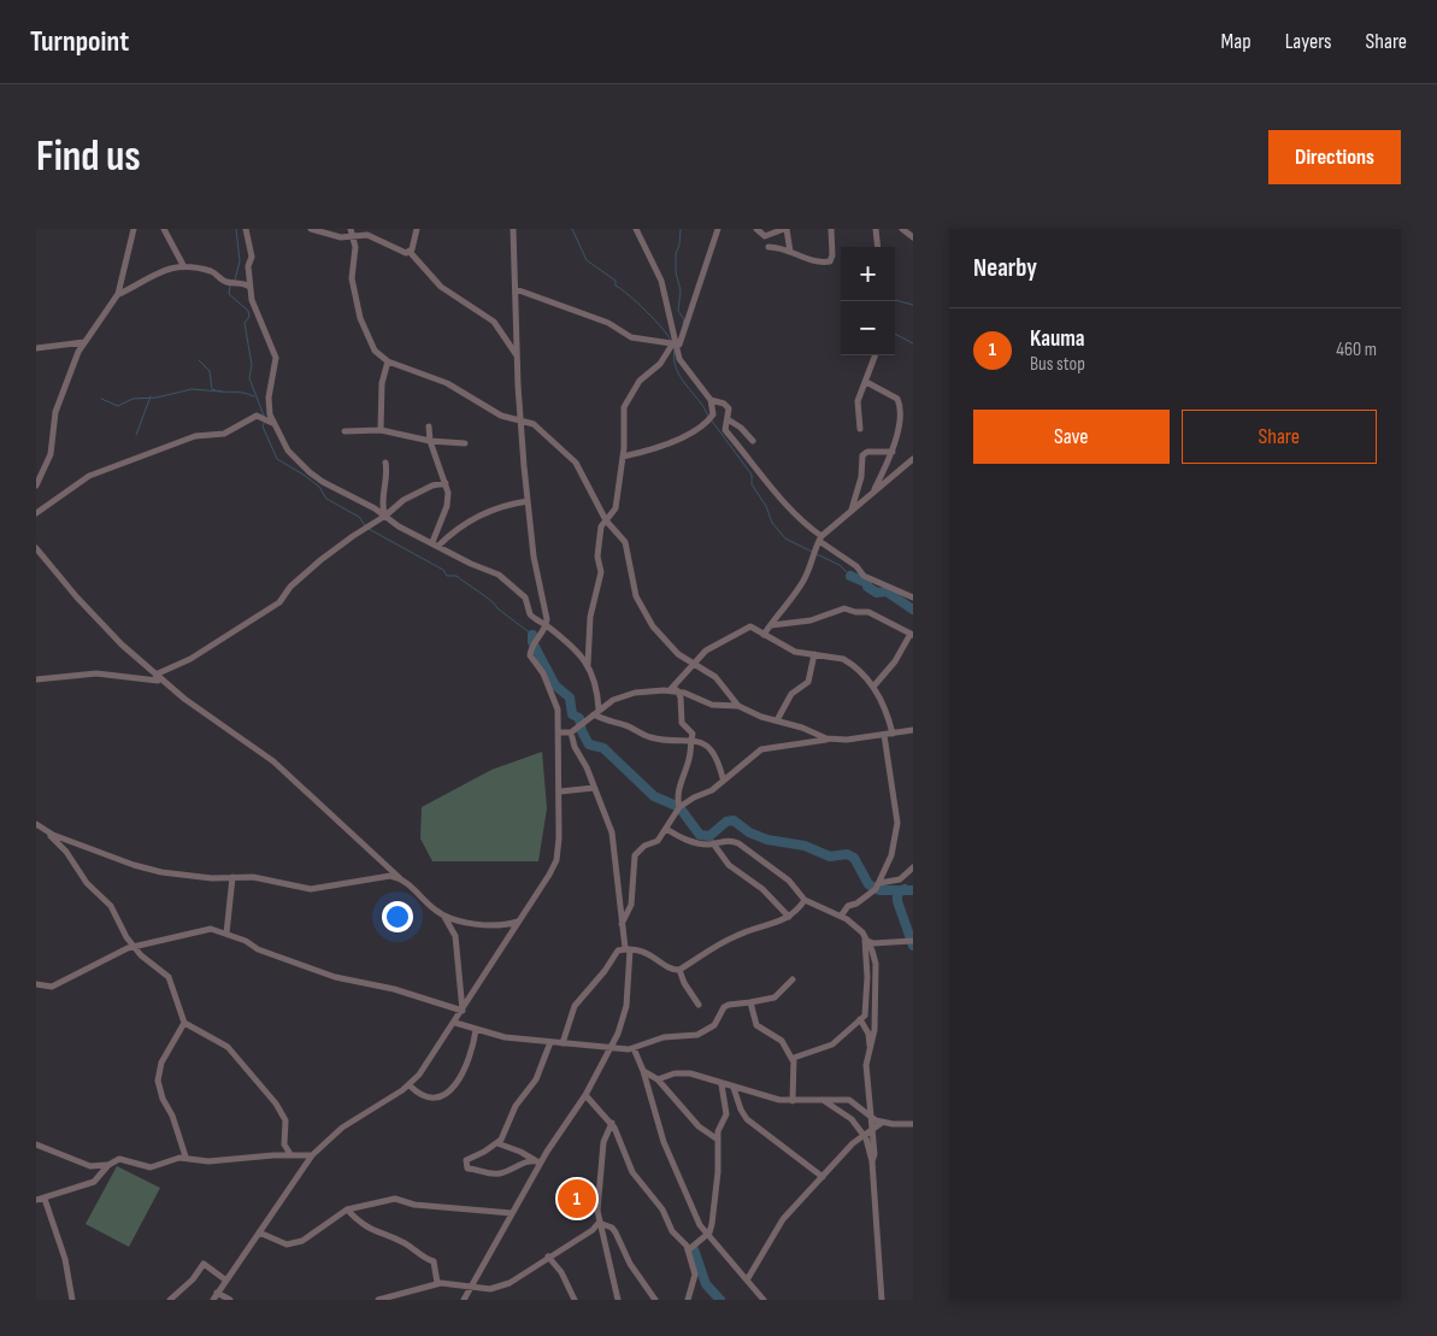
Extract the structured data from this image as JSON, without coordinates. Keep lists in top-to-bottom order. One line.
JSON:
{"page":{"header":"Turnpoint","nav":["Map","Layers","Share"],"buttons":["Directions",["Save","Share"]],"title":"Find us","heading":"Nearby","map_buttons":["+","−"],"list":[{"mark":"1","name":"Kauma","note":"Bus stop","value":"460 m"}],"pins":"1"}}
